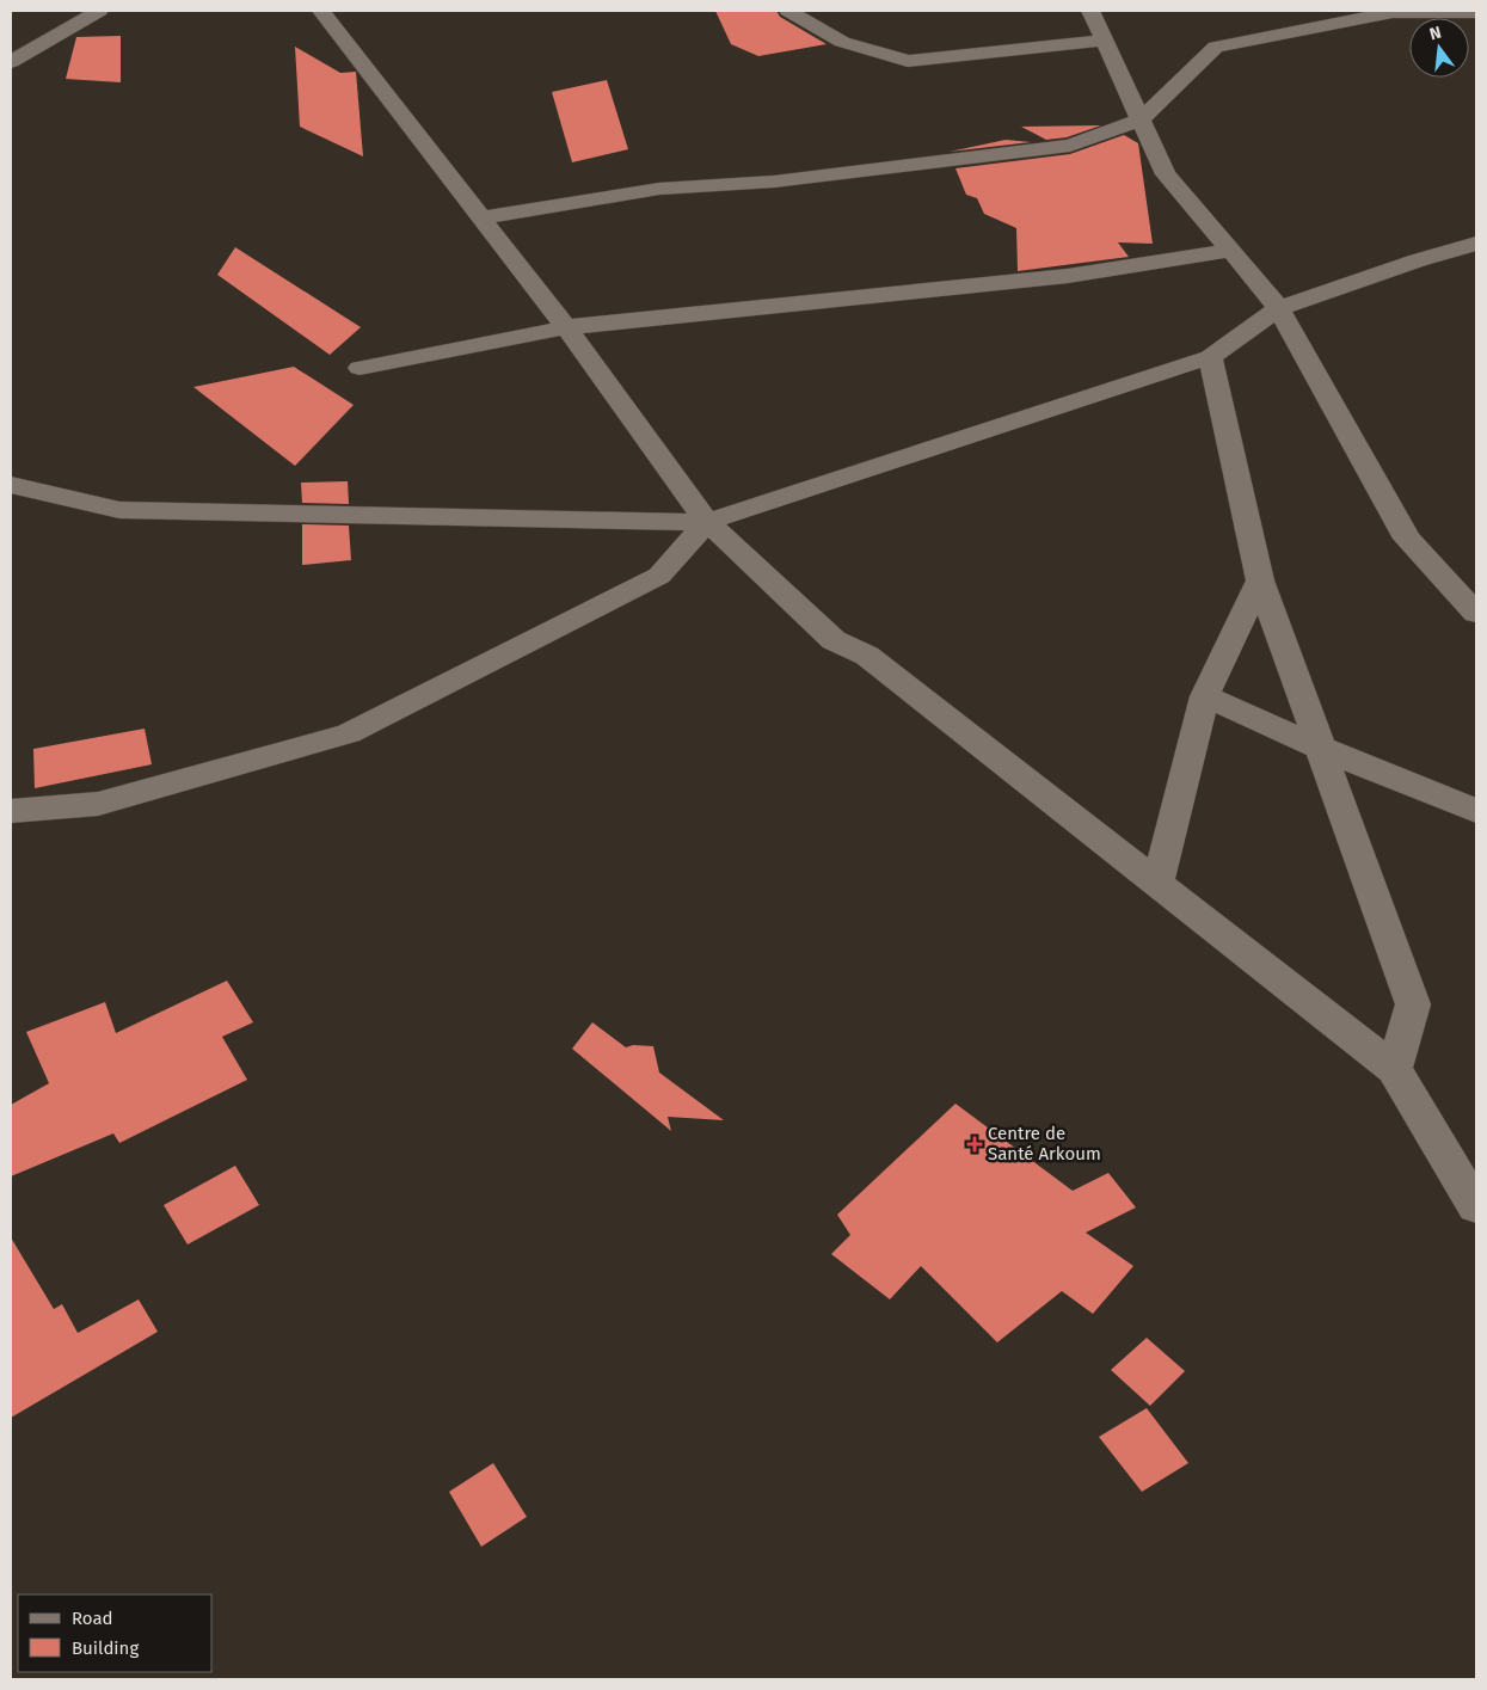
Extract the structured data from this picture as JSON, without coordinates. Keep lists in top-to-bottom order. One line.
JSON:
{"places":{"health":["Centre de Santé Arkoum"]},"legend":["Road","Building"],"north":"top"}
